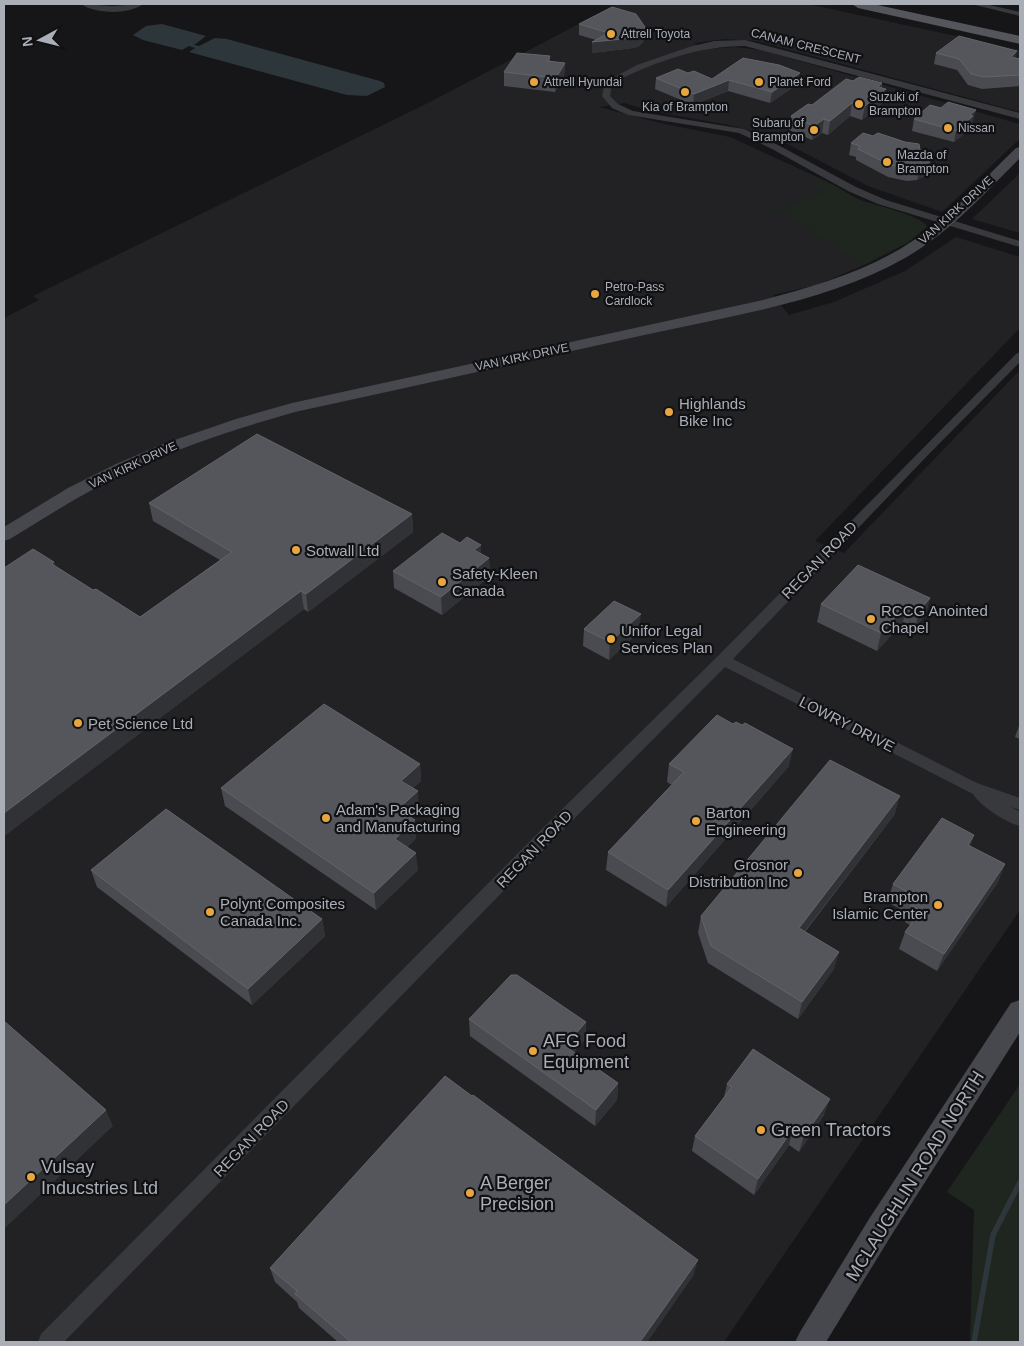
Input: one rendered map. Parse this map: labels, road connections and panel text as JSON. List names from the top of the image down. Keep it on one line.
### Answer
{"streets":{"street":["CANAM CRESCENT","VAN KIRK DRIVE","REGAN ROAD","LOWRY DRIVE","MCLAUGHLIN ROAD NORTH"]},"crossings":[["CANAM CRESCENT","VAN KIRK DRIVE"],["REGAN ROAD","LOWRY DRIVE"]],"places":["Attrell Toyota","Attrell Hyundai","Planet Ford","Kia of Brampton","Suzuki of Brampton","Nissan","Subaru of Brampton","Mazda of Brampton","Petro-Pass Cardlock","Highlands Bike Inc","Sotwall Ltd","Safety-Kleen Canada","RCCG Anointed Chapel","Unifor Legal Services Plan","Pet Science Ltd","Adam's Packaging and Manufacturing","Barton Engineering","Grosnor Distribution Inc","Brampton Islamic Center","Polynt Composites Canada Inc.","AFG Food Equipment","Green Tractors","Vulsay Inducstries Ltd","A Berger Precision"],"north":"left"}
